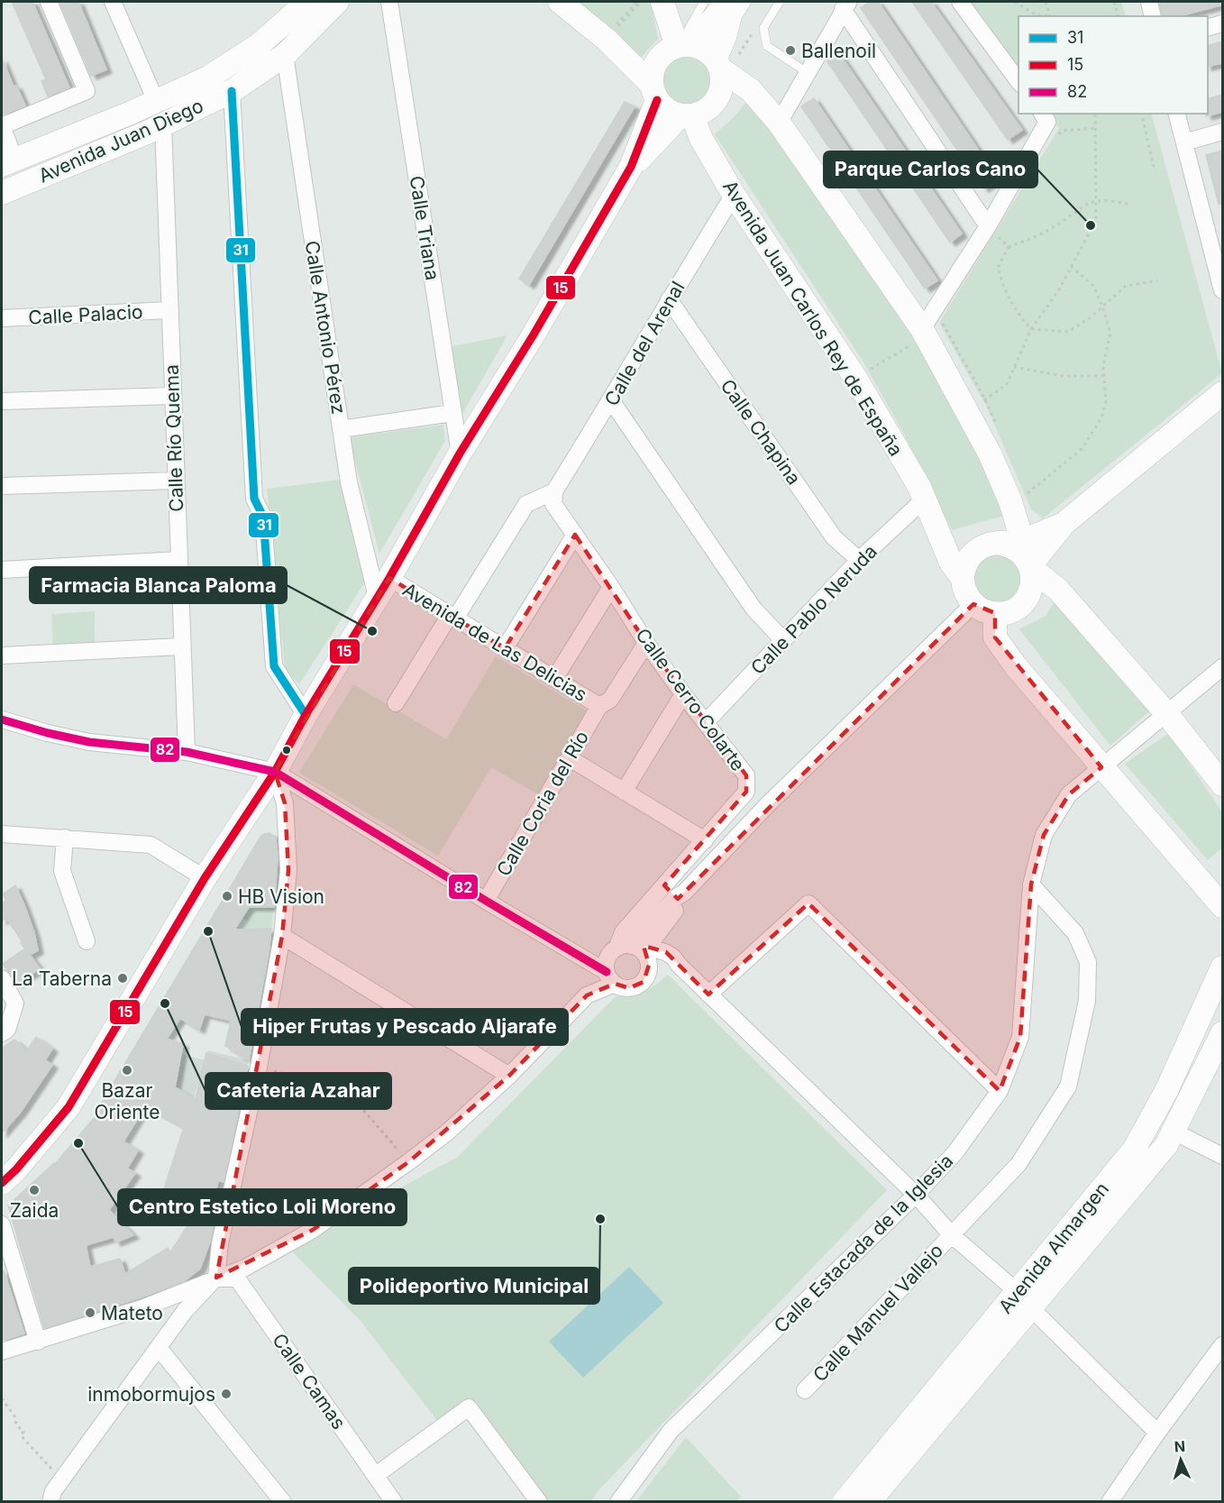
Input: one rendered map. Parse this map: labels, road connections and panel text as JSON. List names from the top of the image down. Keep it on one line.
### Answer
{"streets":{"street":["Avenida Juan Diego","Calle Triana","Calle Palacio","Avenida Juan Carlos Rey de España","Calle Antonio Pérez","Calle del Arenal","Calle Chapina","Calle Río Quema","Calle Pablo Neruda","Avenida de Las Delicias","Calle Cerro Colarte","Calle Coria del Río","Calle Estacada de la Iglesia","Avenida Almargen","Calle Manuel Vallejo","Calle Camas"]},"crossings":[["Avenida Juan Diego","Calle Antonio Pérez"],["Avenida Juan Diego","Calle Río Quema"],["Calle Palacio","Calle Río Quema"],["Avenida Juan Carlos Rey de España","Calle del Arenal"],["Avenida Juan Carlos Rey de España","Calle Pablo Neruda"],["Calle Antonio Pérez","Avenida de Las Delicias"],["Calle del Arenal","Calle Chapina"],["Calle del Arenal","Calle Cerro Colarte"],["Calle Chapina","Calle Pablo Neruda"],["Calle Pablo Neruda","Calle Cerro Colarte"],["Avenida de Las Delicias","Calle Coria del Río"],["Calle Cerro Colarte","Calle Coria del Río"],["Calle Estacada de la Iglesia","Calle Manuel Vallejo"]],"places":["Ballenoil","Parque Carlos Cano","Farmacia Blanca Paloma","HB Vision","Hiper Frutas y Pescado Aljarafe","La Taberna","Cafeteria Azahar","Bazar Oriente","Centro Estetico Loli Moreno","Zaida","Polideportivo Municipal","Mateto","inmobormujos"],"lines":["transit line 31","transit line 15","transit line 82"],"legend":["31","15","82"],"north":"top"}
